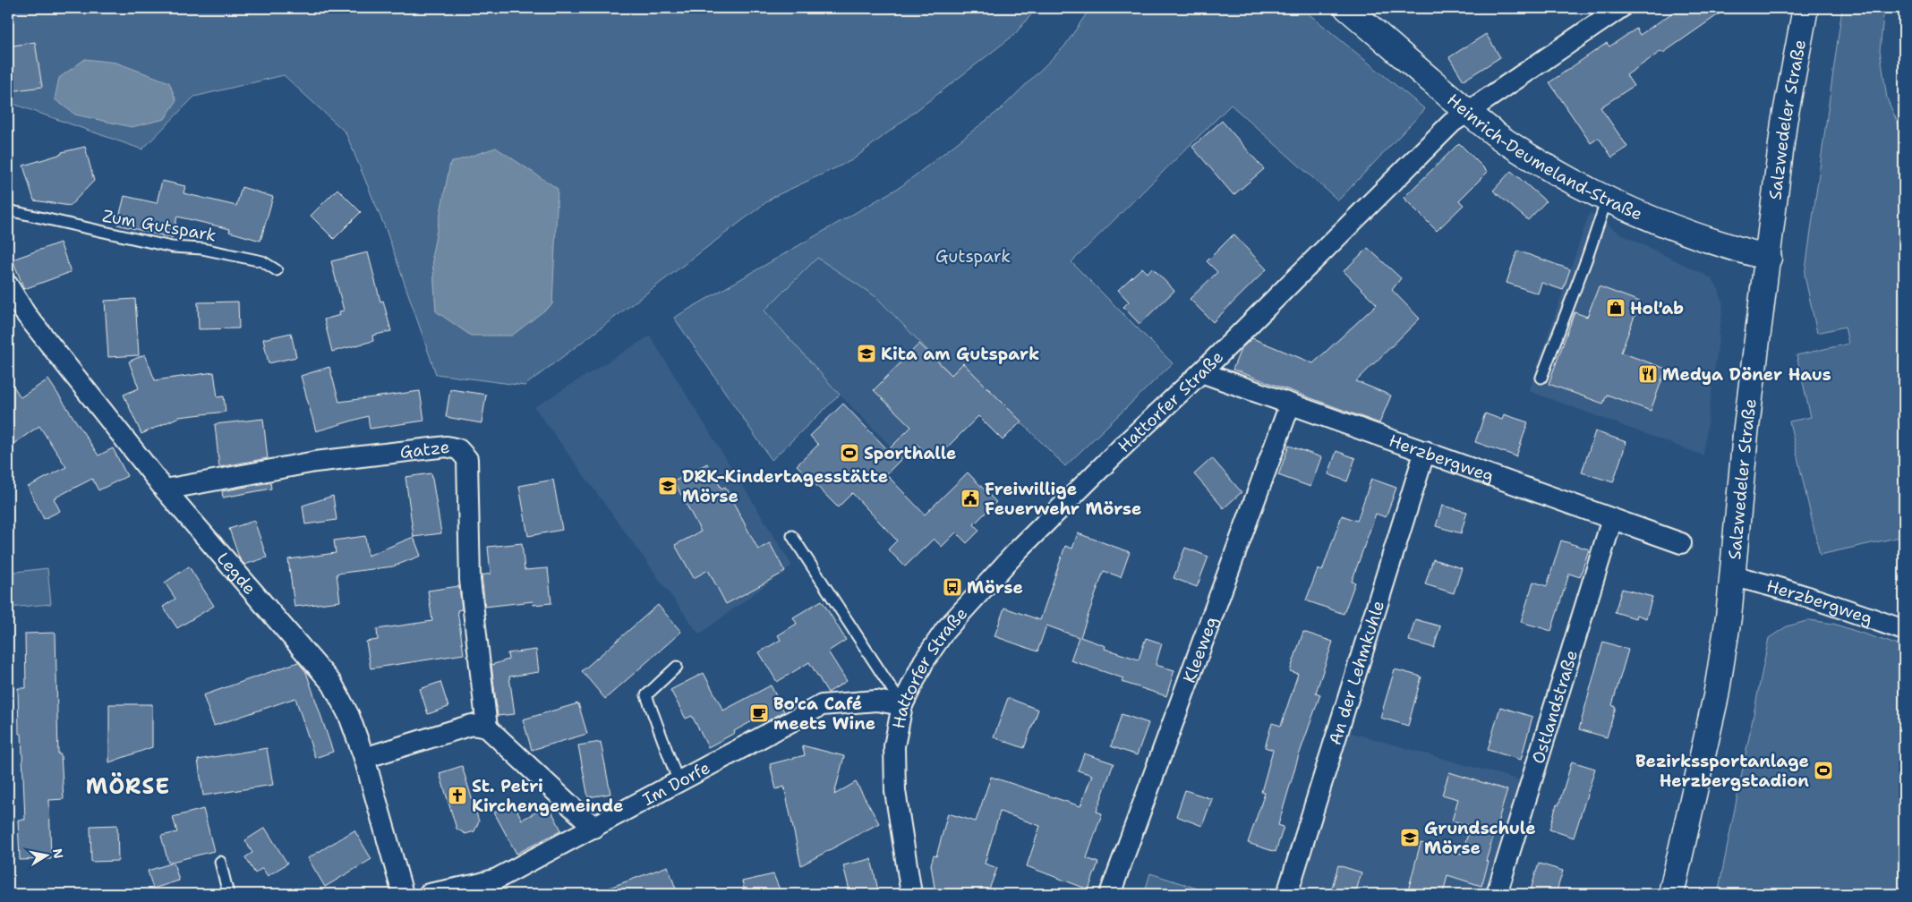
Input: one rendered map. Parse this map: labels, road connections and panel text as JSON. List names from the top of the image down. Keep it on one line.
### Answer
{"streets":{"street":["Salzwedeler Straße","Heinrich-Deumeland-Straße","Hattorfer Straße","Gatze","Herzbergweg","Legde","Kleeweg","An der Lehmkuhle","Ostlandstraße","Im Dorfe"],"lane":["Zum Gutspark"]},"crossings":[["Salzwedeler Straße","Heinrich-Deumeland-Straße"],["Salzwedeler Straße","Herzbergweg"],["Heinrich-Deumeland-Straße","Hattorfer Straße"],["Hattorfer Straße","Herzbergweg"],["Hattorfer Straße","Im Dorfe"],["Gatze","Legde"],["Herzbergweg","Kleeweg"],["Herzbergweg","An der Lehmkuhle"],["Herzbergweg","Ostlandstraße"]],"districts":["MÖRSE"],"parks":["Gutspark"],"places":{"shop":["Hol'ab"],"school or university":["Kita am Gutspark","DRK-Kindertagesstätte Mörse","Grundschule Mörse"],"restaurant":["Medya Döner Haus"],"sports":["Sporthalle","Bezirkssportanlage Herzbergstadion"],"public building":["Freiwillige Feuerwehr Mörse"],"bus stop":["Mörse"],"cafe":["Bo'ca Café meets Wine"],"church":["St. Petri Kirchengemeinde"]},"north":"right"}
